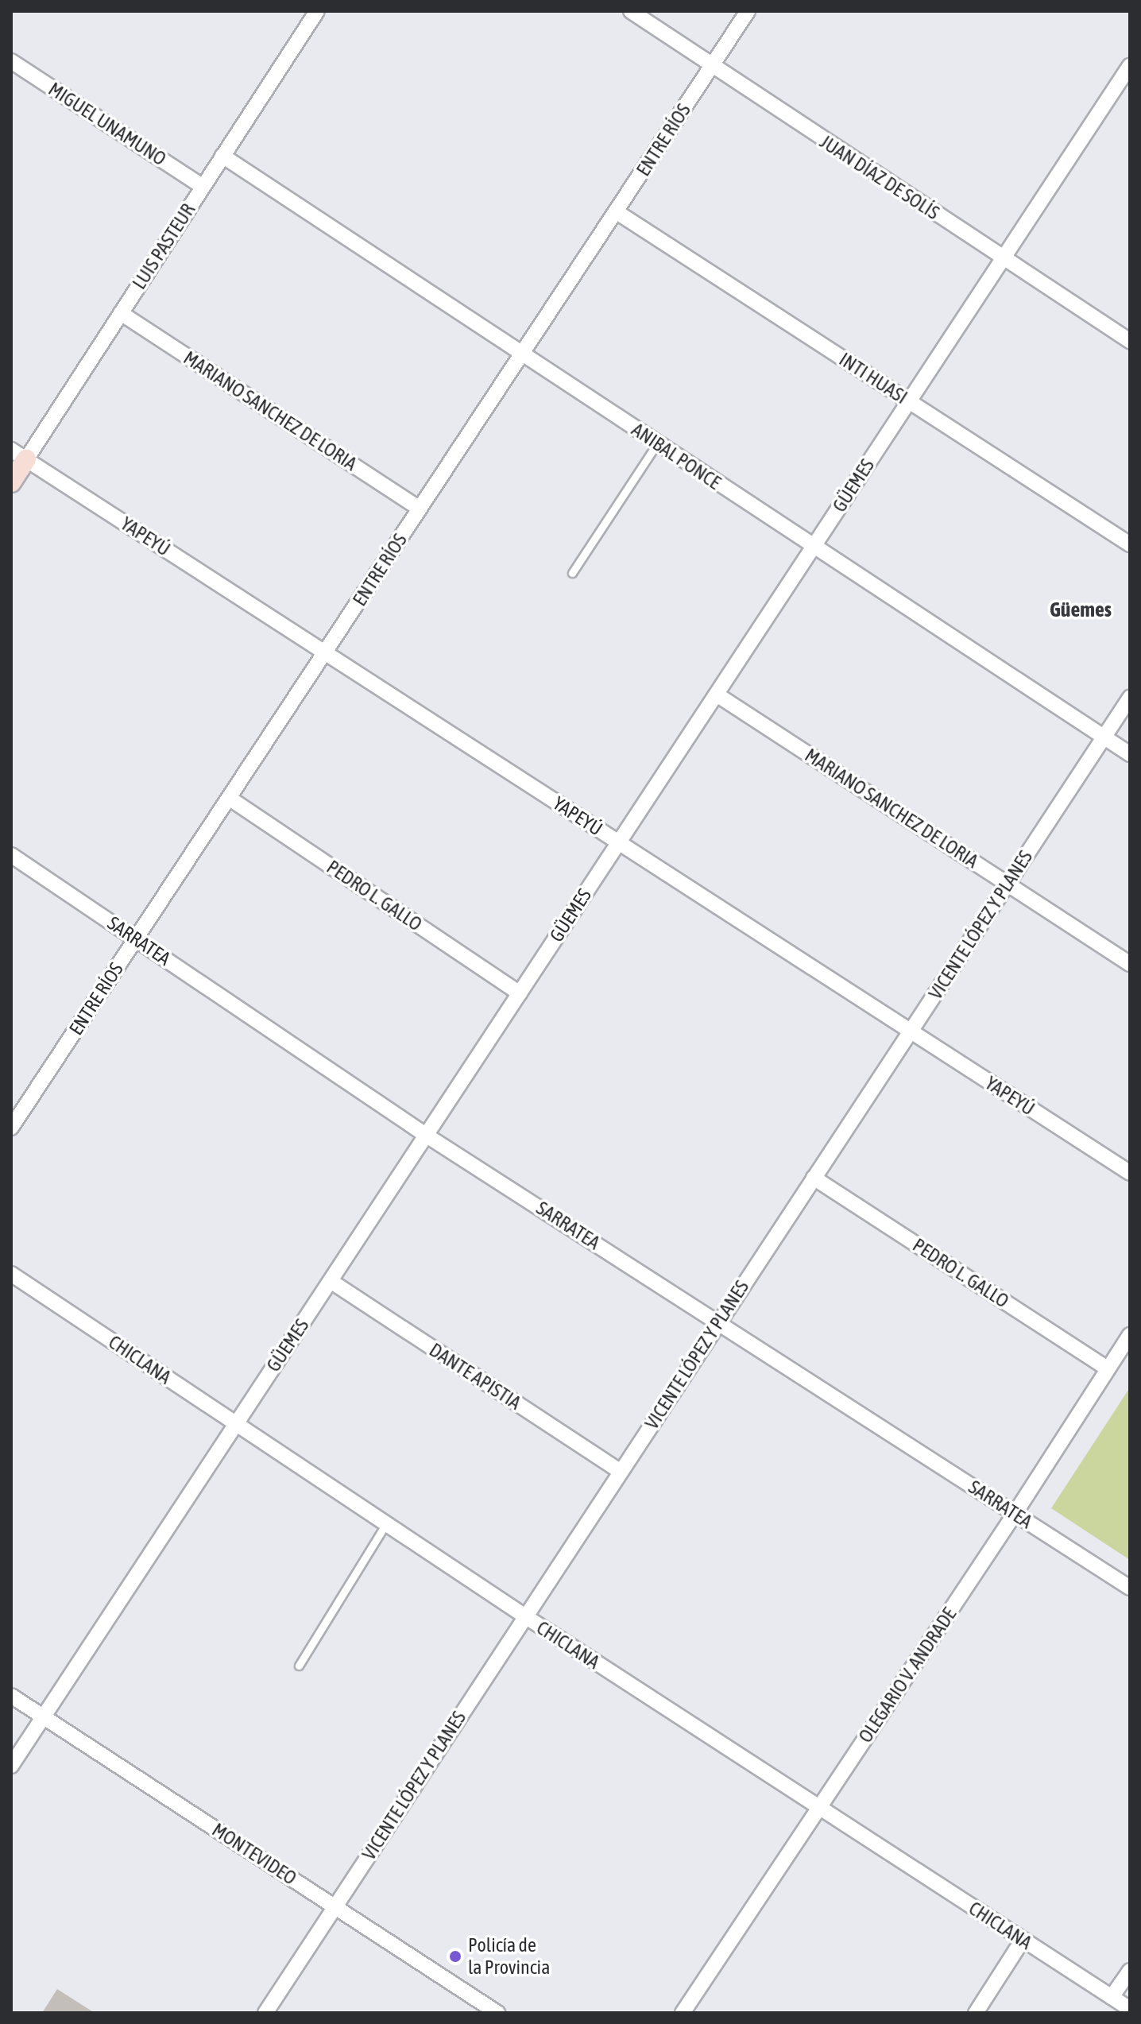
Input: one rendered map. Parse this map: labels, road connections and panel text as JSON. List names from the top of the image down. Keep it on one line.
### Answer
{"streets":{"main road":["LUIS PASTEUR"],"street":["MIGUEL UNAMUNO","ENTRE RÍOS","JUAN DÍAZ DE SOLÍS","INTI HUASI","MARIANO SANCHEZ DE LORIA","ANIBAL PONCE","GÜEMES","YAPEYÚ","PEDRO L. GALLO","VICENTE LÓPEZ Y PLANES","SARRATEA","CHICLANA","DANTE APISTIA","OLEGARIO V. ANDRADE","MONTEVIDEO"]},"crossings":[["MIGUEL UNAMUNO","LUIS PASTEUR"],["ENTRE RÍOS","JUAN DÍAZ DE SOLÍS"],["ENTRE RÍOS","INTI HUASI"],["ENTRE RÍOS","MARIANO SANCHEZ DE LORIA"],["ENTRE RÍOS","ANIBAL PONCE"],["ENTRE RÍOS","YAPEYÚ"],["ENTRE RÍOS","PEDRO L. GALLO"],["ENTRE RÍOS","SARRATEA"],["JUAN DÍAZ DE SOLÍS","GÜEMES"],["LUIS PASTEUR","MARIANO SANCHEZ DE LORIA"],["LUIS PASTEUR","ANIBAL PONCE"],["LUIS PASTEUR","YAPEYÚ"],["INTI HUASI","GÜEMES"],["MARIANO SANCHEZ DE LORIA","GÜEMES"],["MARIANO SANCHEZ DE LORIA","VICENTE LÓPEZ Y PLANES"],["ANIBAL PONCE","GÜEMES"],["ANIBAL PONCE","VICENTE LÓPEZ Y PLANES"],["GÜEMES","YAPEYÚ"],["GÜEMES","PEDRO L. GALLO"],["GÜEMES","SARRATEA"],["GÜEMES","CHICLANA"],["GÜEMES","DANTE APISTIA"],["GÜEMES","MONTEVIDEO"],["YAPEYÚ","VICENTE LÓPEZ Y PLANES"],["PEDRO L. GALLO","VICENTE LÓPEZ Y PLANES"],["PEDRO L. GALLO","OLEGARIO V. ANDRADE"],["VICENTE LÓPEZ Y PLANES","SARRATEA"],["VICENTE LÓPEZ Y PLANES","CHICLANA"],["VICENTE LÓPEZ Y PLANES","DANTE APISTIA"],["VICENTE LÓPEZ Y PLANES","MONTEVIDEO"],["SARRATEA","OLEGARIO V. ANDRADE"],["CHICLANA","OLEGARIO V. ANDRADE"]],"districts":["Güemes"],"places":["Policía de la Provincia"]}
